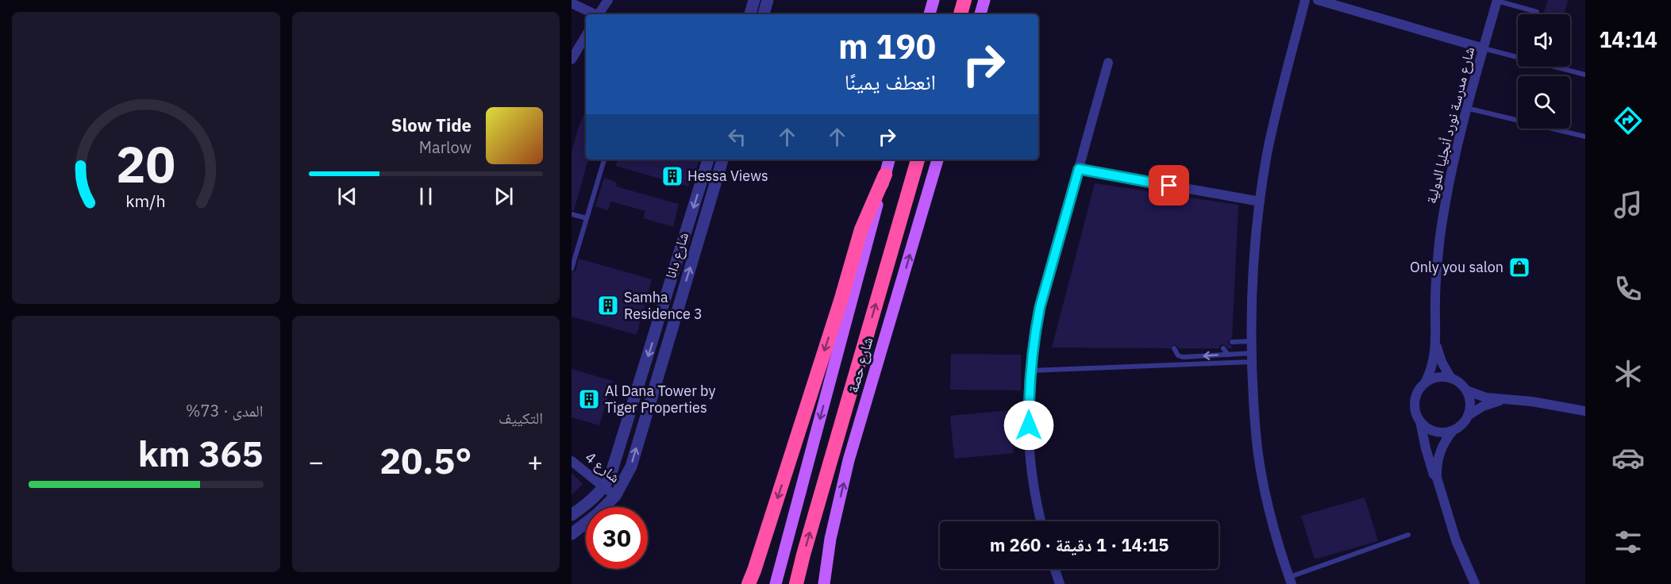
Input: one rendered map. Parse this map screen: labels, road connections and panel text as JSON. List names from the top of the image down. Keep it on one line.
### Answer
{"streets":{"main road":["شارع حصة"],"street":["شارع مدرسة نورد أنجليا الدولية","شارع دانا","شارع 4"]},"crossings":[["شارع دانا","شارع 4"]],"places":{"building":["Hessa Views","Samha Residence 3","Al Dana Tower by Tiger Properties"],"shop":["Only you salon"]},"page":{"tabs":"14:14","turn":["190 m","انعطف يمينًا"],"song":["Slow Tide","Marlow"],"tile":["التكييف",["المدى · 73%","365 km"]],"heat":["−","20.5°","+"],"limit":"30","trip":"14:15 · 1 دقيقة · 260 m","gauge":["20","km/h"]}}
